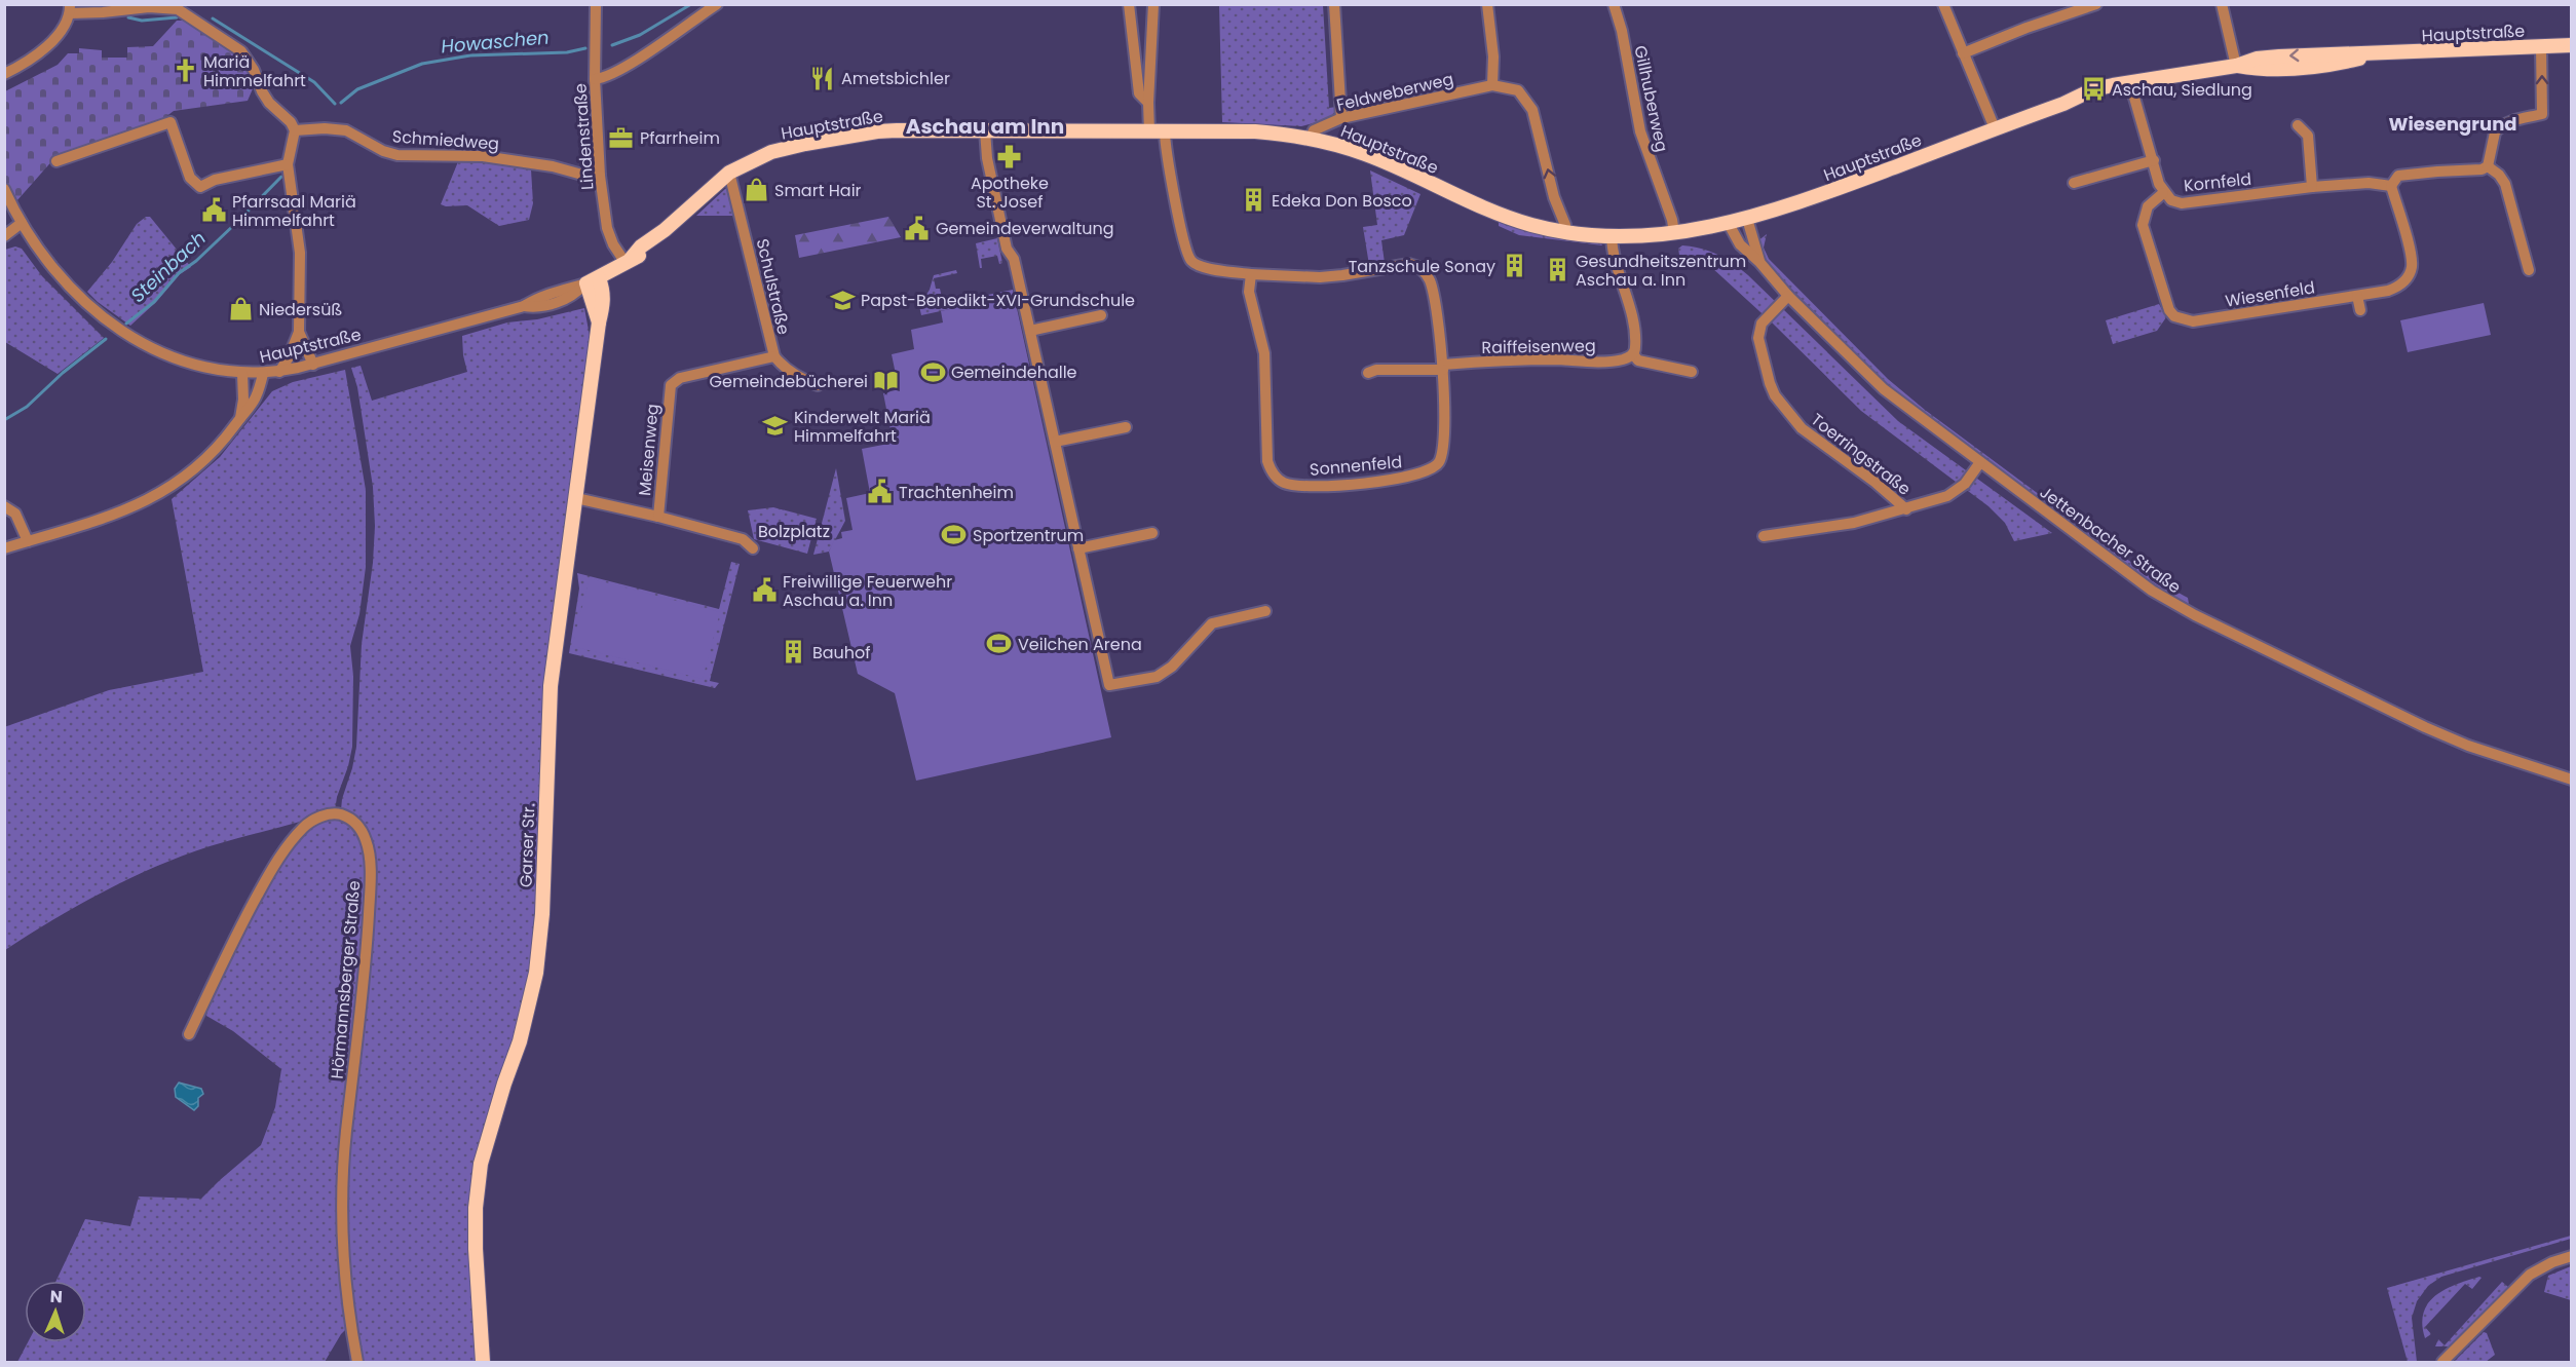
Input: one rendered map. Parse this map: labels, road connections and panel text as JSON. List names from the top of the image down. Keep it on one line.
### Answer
{"streets":{"main road":["Hauptstraße","Garser Str."],"street":["Feldweberweg","Gillhuberweg","Lindenstraße","Schmiedweg","Kornfeld","Schulstraße","Wiesenfeld","Raiffeisenweg","Meisenweg","Toerringstraße","Sonnenfeld","Jettenbacher Straße","Hörmannsberger Straße"]},"crossings":[["Hauptstraße","Feldweberweg"],["Hauptstraße","Gillhuberweg"],["Hauptstraße","Lindenstraße"],["Hauptstraße","Kornfeld"],["Hauptstraße","Schulstraße"],["Hauptstraße","Sonnenfeld"],["Hauptstraße","Jettenbacher Straße"],["Hauptstraße","Garser Str."],["Lindenstraße","Schmiedweg"],["Kornfeld","Wiesenfeld"],["Schulstraße","Meisenweg"],["Raiffeisenweg","Sonnenfeld"],["Toerringstraße","Jettenbacher Straße"]],"districts":["Wiesengrund","Aschau am Inn"],"water":["Howaschen","Steinbach"],"parks":["Bolzplatz"],"places":{"church":["Mariä Himmelfahrt"],"restaurant":["Ametsbichler"],"bus stop":["Aschau, Siedlung"],"office":["Pfarrheim"],"pharmacy":["Apotheke St. Josef"],"shop":["Smart Hair","Niedersüß"],"building":["Edeka Don Bosco","Tanzschule Sonay","Gesundheitszentrum Aschau a. Inn","Bauhof"],"public building":["Pfarrsaal Mariä Himmelfahrt","Gemeindeverwaltung","Trachtenheim","Freiwillige Feuerwehr Aschau a. Inn"],"school or university":["Papst-Benedikt-XVI-Grundschule","Kinderwelt Mariä Himmelfahrt"],"sports":["Gemeindehalle","Sportzentrum","Veilchen Arena"],"library":["Gemeindebücherei"]},"north":"top"}
